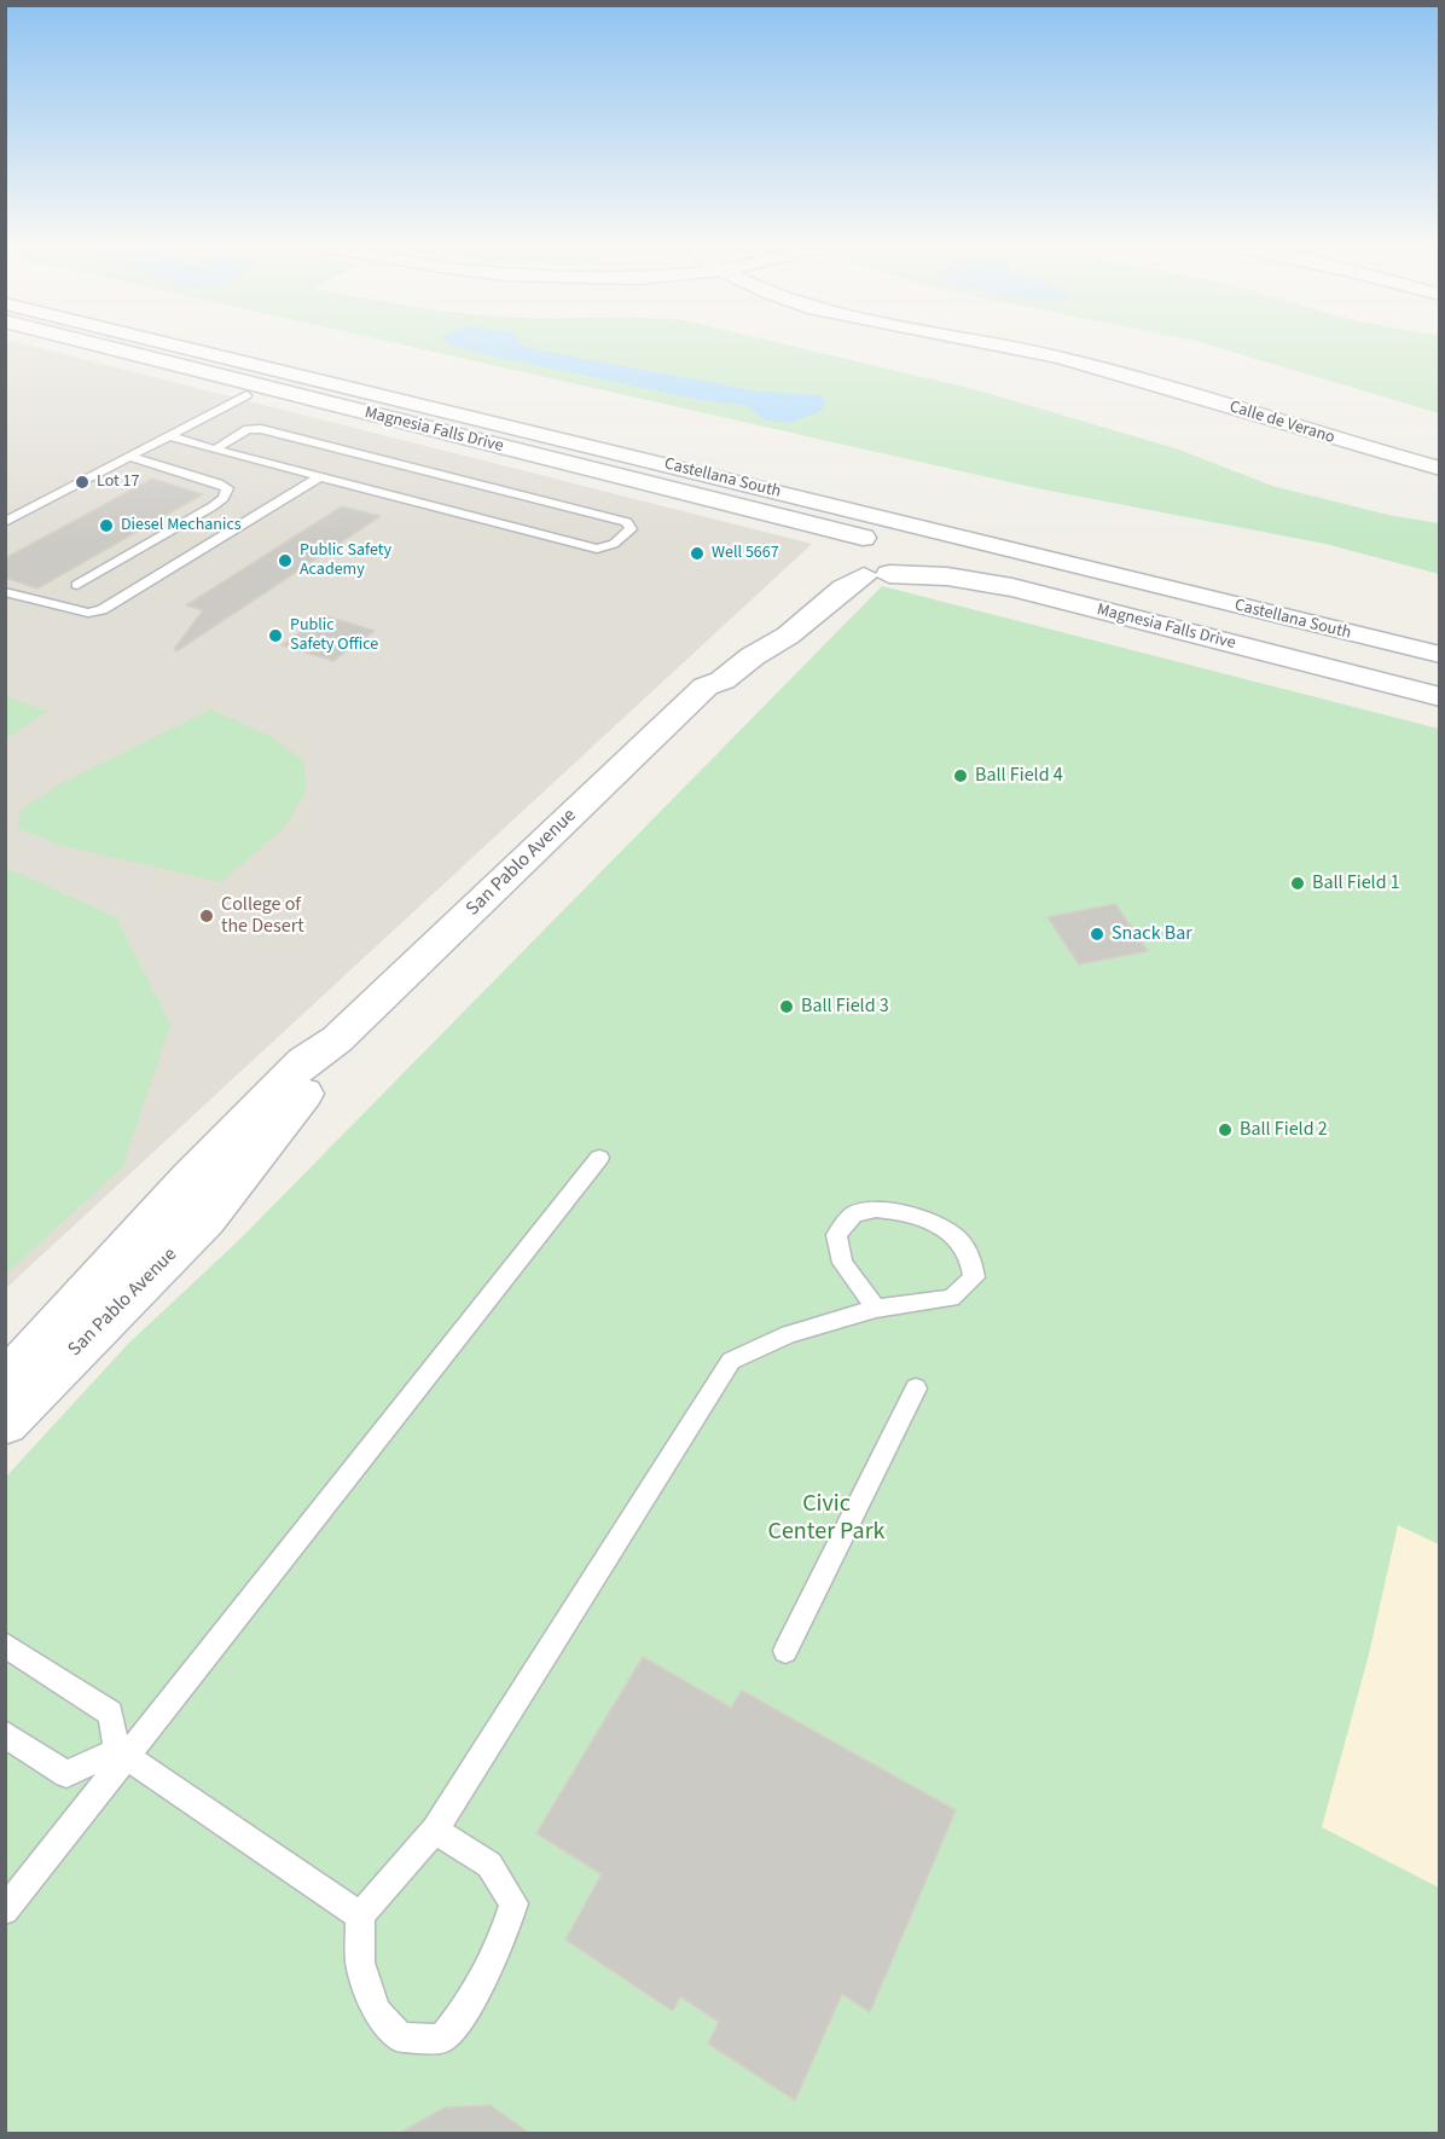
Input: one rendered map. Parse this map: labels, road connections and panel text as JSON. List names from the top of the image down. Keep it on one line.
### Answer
{"streets":{"street":["Calle de Verano","Magnesia Falls Drive","Castellana South","San Pablo Avenue"]},"crossings":[["Magnesia Falls Drive","San Pablo Avenue"]],"parks":["Civic Center Park"],"places":["Lot 17","Diesel Mechanics","Well 5667","Public Safety Academy","Public Safety Office","Ball Field 4","Ball Field 1","College of the Desert","Snack Bar","Ball Field 3","Ball Field 2"]}
